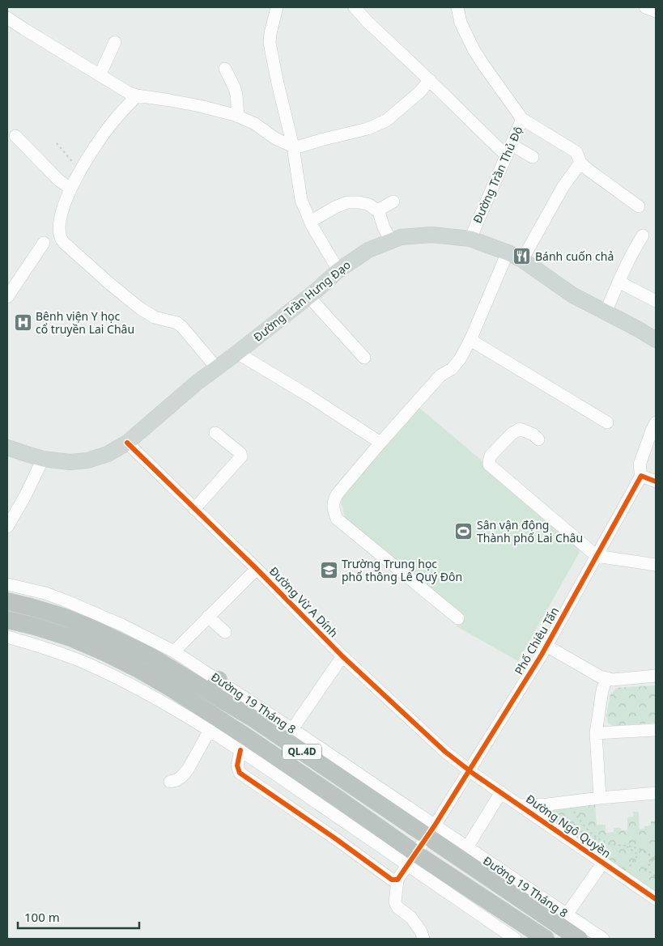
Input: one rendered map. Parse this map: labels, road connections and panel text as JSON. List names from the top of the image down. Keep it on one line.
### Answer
{"streets":{"highway":["Đường 19 Tháng 8","QL.4D"],"main road":["Đường Trần Hưng Đạo"],"street":["Đường Trần Thủ Độ","Đường Vừ A Dính","Phố Chiêu Tấn","Đường Ngô Quyền"]},"crossings":[["Đường Trần Thủ Độ","Đường Trần Hưng Đạo"],["Đường Trần Hưng Đạo","Đường Vừ A Dính"],["Đường Vừ A Dính","Phố Chiêu Tấn"],["Đường Vừ A Dính","Đường Ngô Quyền"],["Phố Chiêu Tấn","Đường 19 Tháng 8"],["Phố Chiêu Tấn","QL.4D"],["Phố Chiêu Tấn","Đường Ngô Quyền"]],"places":{"restaurant":["Bánh cuốn chả"],"hospital":["Bệnh viện Y học cổ truyền Lai Châu"],"sports":["Sân vận động Thành phố Lai Châu"],"school or university":["Trường Trung học phổ thông Lê Quý Đôn"]},"scale_bar":"100 m"}
